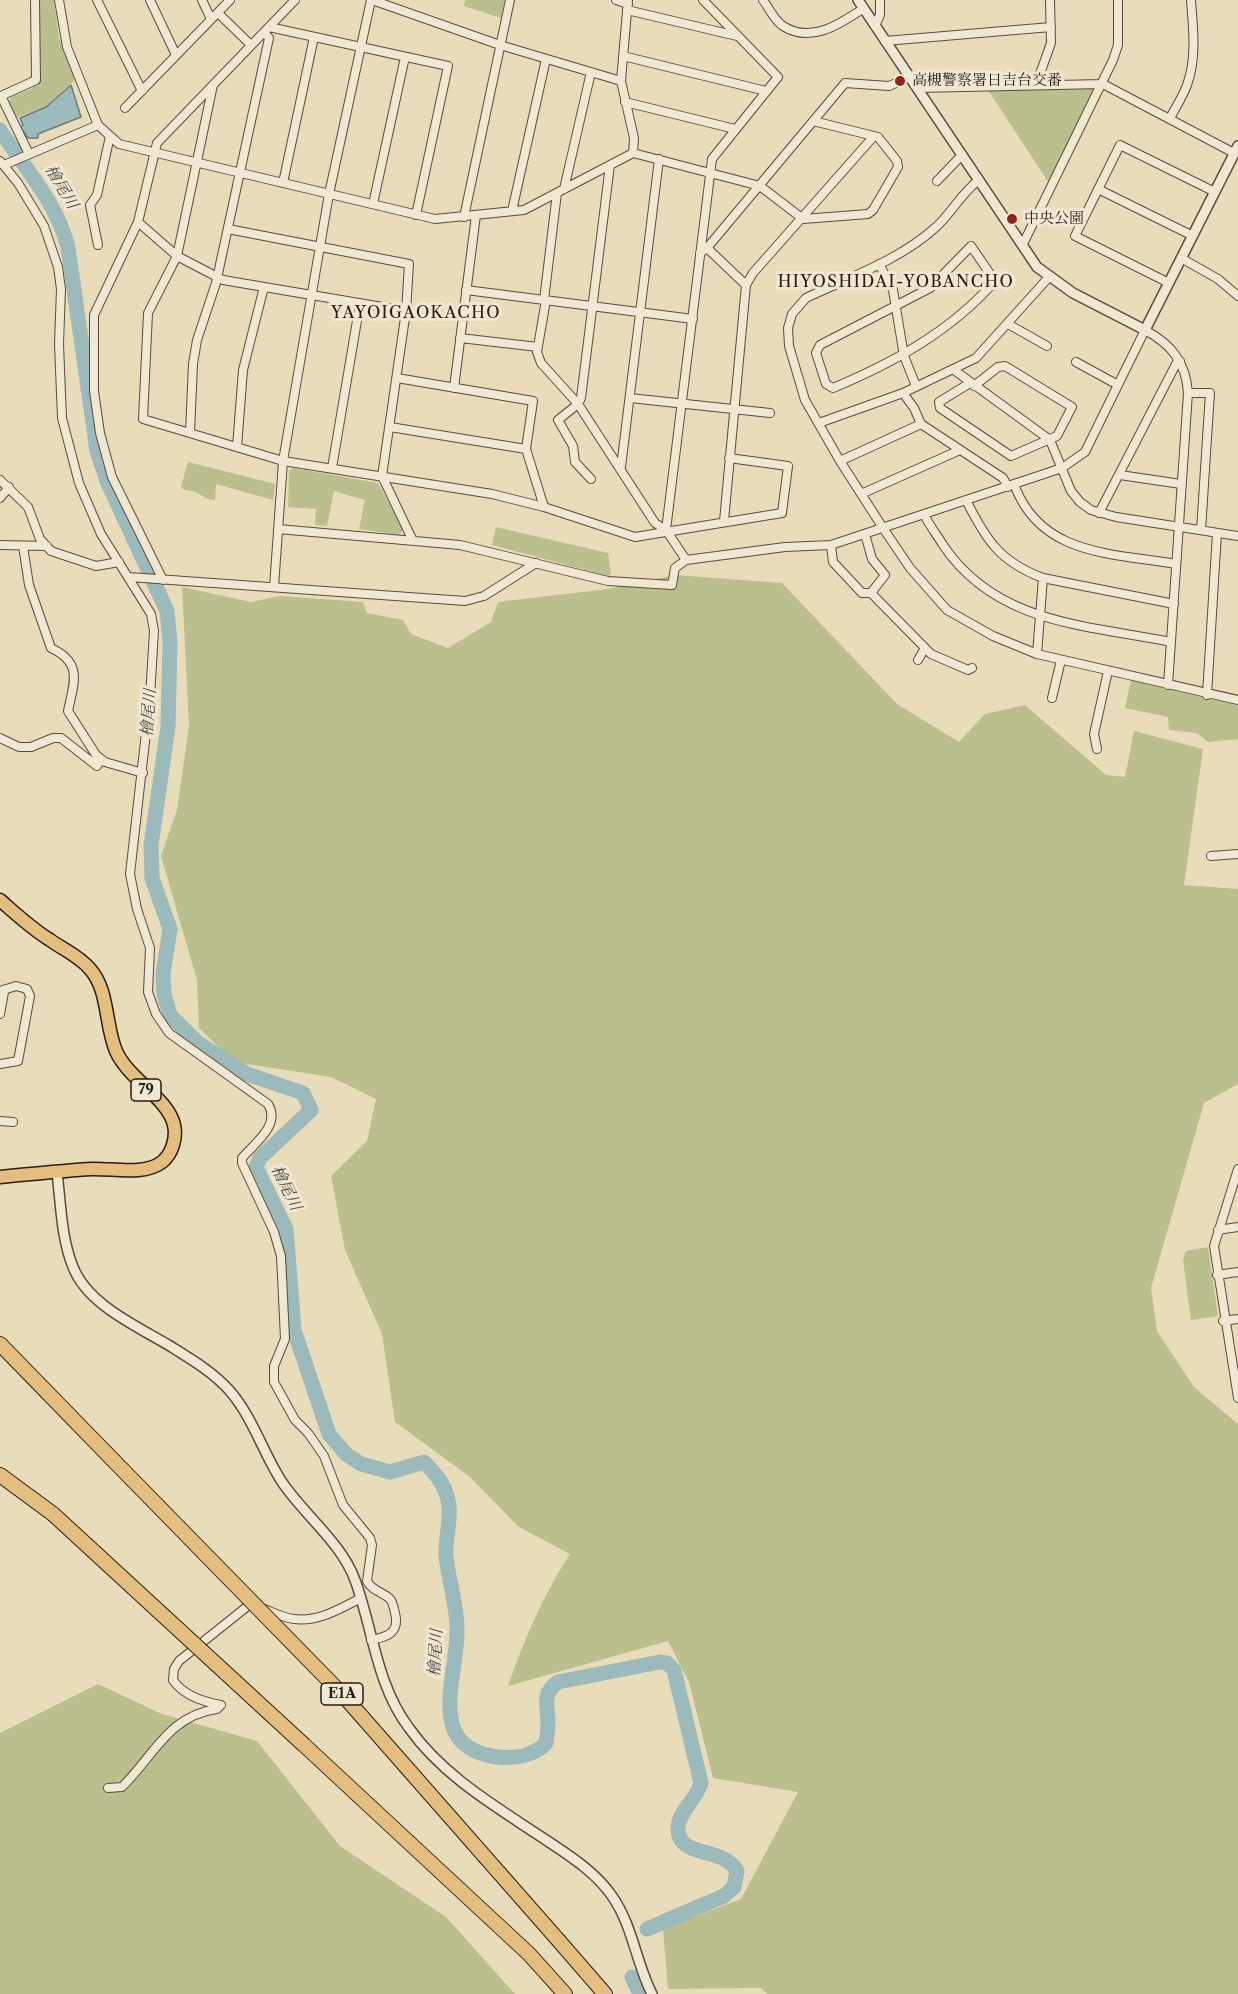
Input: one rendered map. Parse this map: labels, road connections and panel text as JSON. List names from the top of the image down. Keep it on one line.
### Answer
{"streets":{"highway":["E1A"],"main road":["79"]},"districts":["HIYOSHIDAI-YOBANCHO","YAYOIGAOKACHO"],"water":["檜尾川"],"places":["高槻警察署日吉台交番","中央公園"]}
